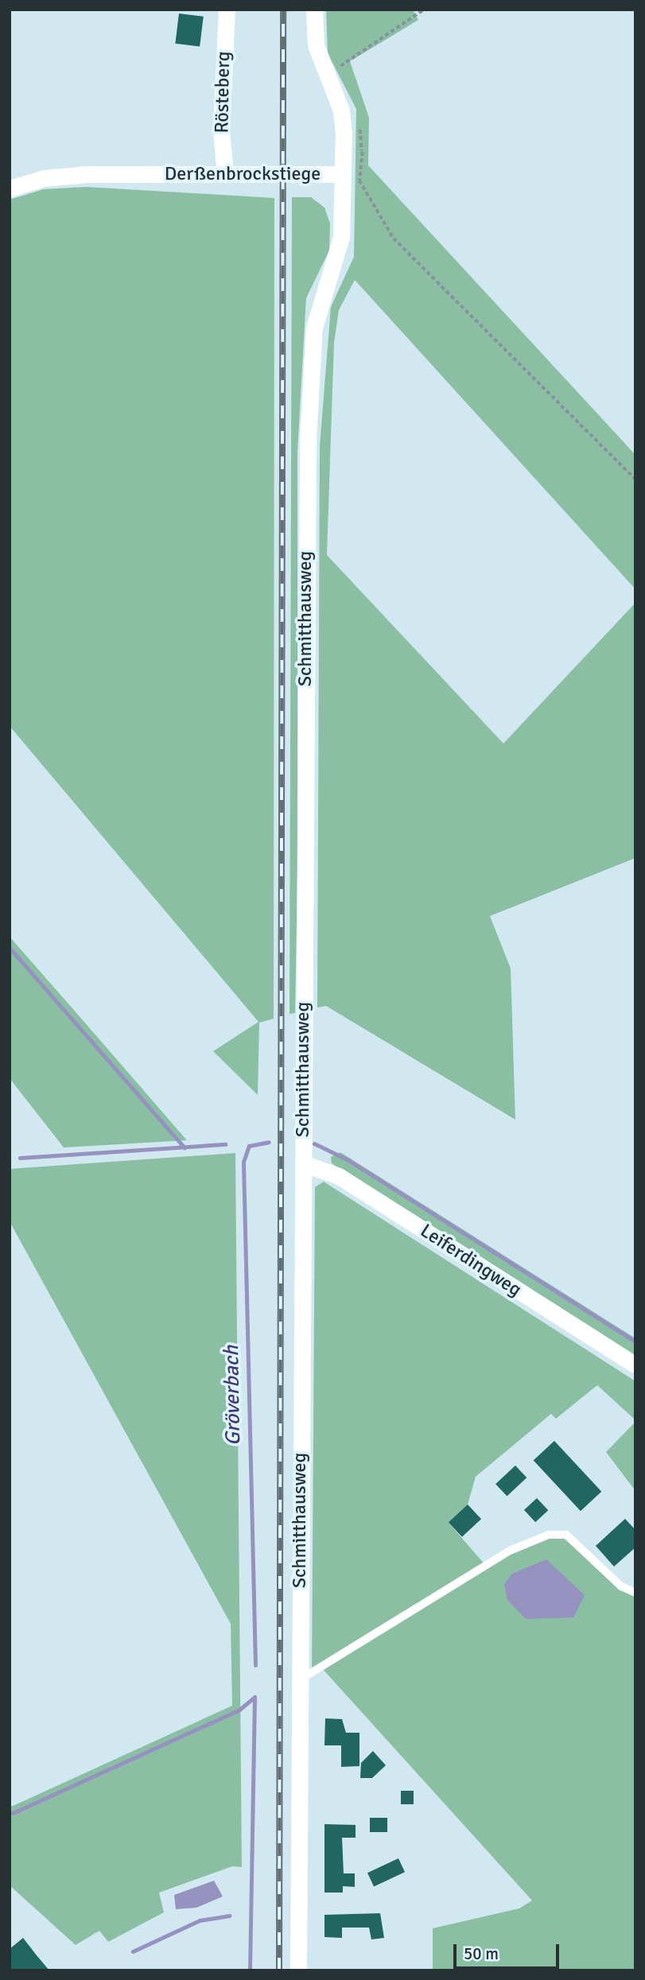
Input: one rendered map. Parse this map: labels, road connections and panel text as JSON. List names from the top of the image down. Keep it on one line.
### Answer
{"streets":{"street":["Rösteberg","Derßenbrockstiege","Schmitthausweg","Leiferdingweg"]},"crossings":[["Rösteberg","Derßenbrockstiege"],["Derßenbrockstiege","Schmitthausweg"],["Schmitthausweg","Leiferdingweg"]],"water":["Gröverbach"],"scale_bar":"50 m"}
